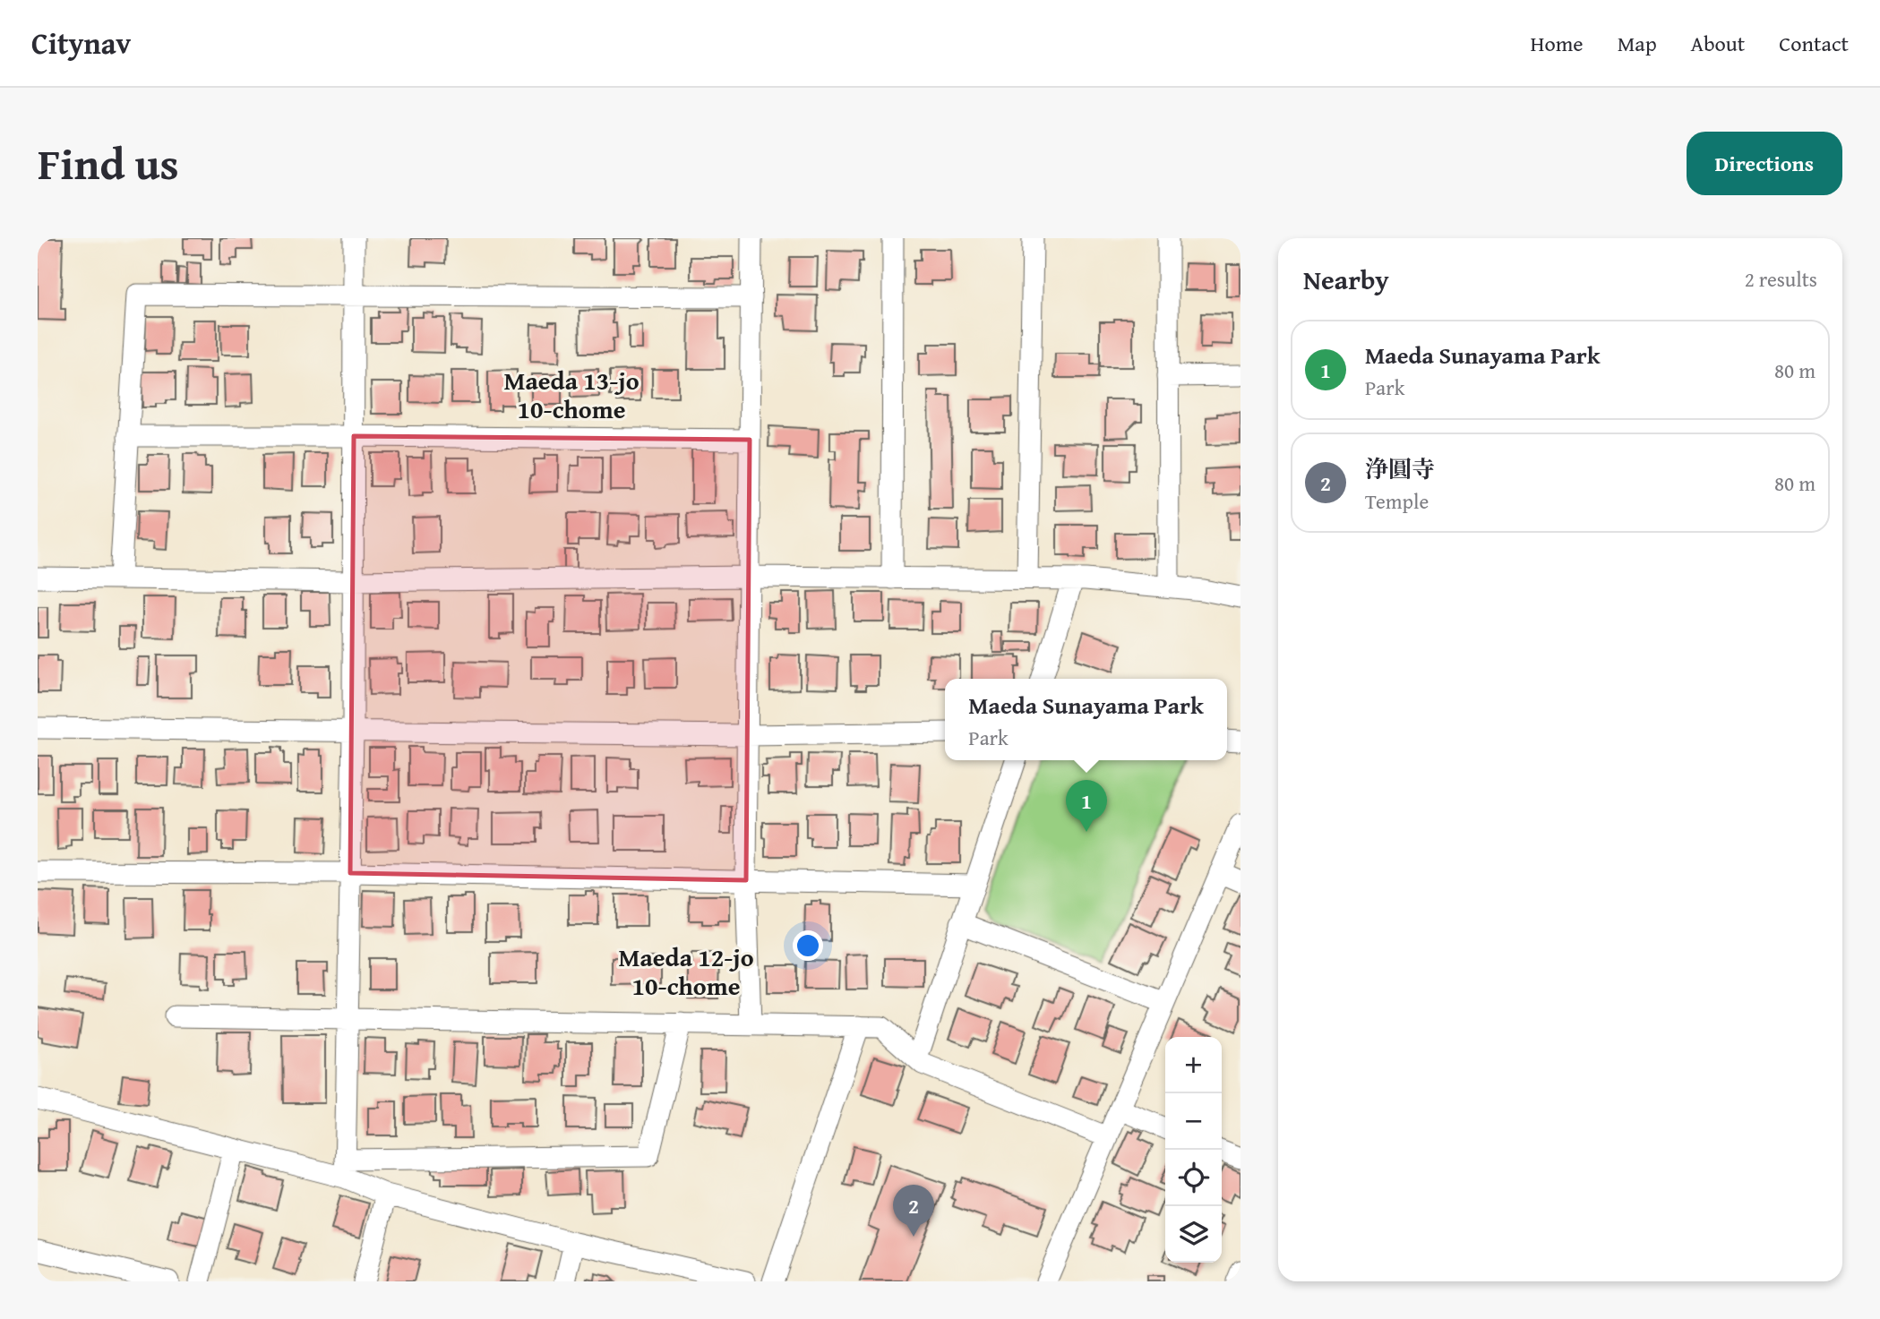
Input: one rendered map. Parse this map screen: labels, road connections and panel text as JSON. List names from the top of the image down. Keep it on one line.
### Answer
{"districts":["Maeda 13-jo 10-chome","Maeda 12-jo 10-chome"],"page":{"header":"Citynav","nav":["Home","Map","About","Contact"],"title":"Find us","buttons":"Directions","heading":["Nearby","2 results"],"list":[{"mark":"1","name":"Maeda Sunayama Park","note":"Park","value":"80 m"},{"mark":"2","name":"浄圓寺","note":"Temple","value":"80 m"}],"popup":["Maeda Sunayama Park","Park"],"pins":["1","2"],"map_buttons":["+","−"]}}
